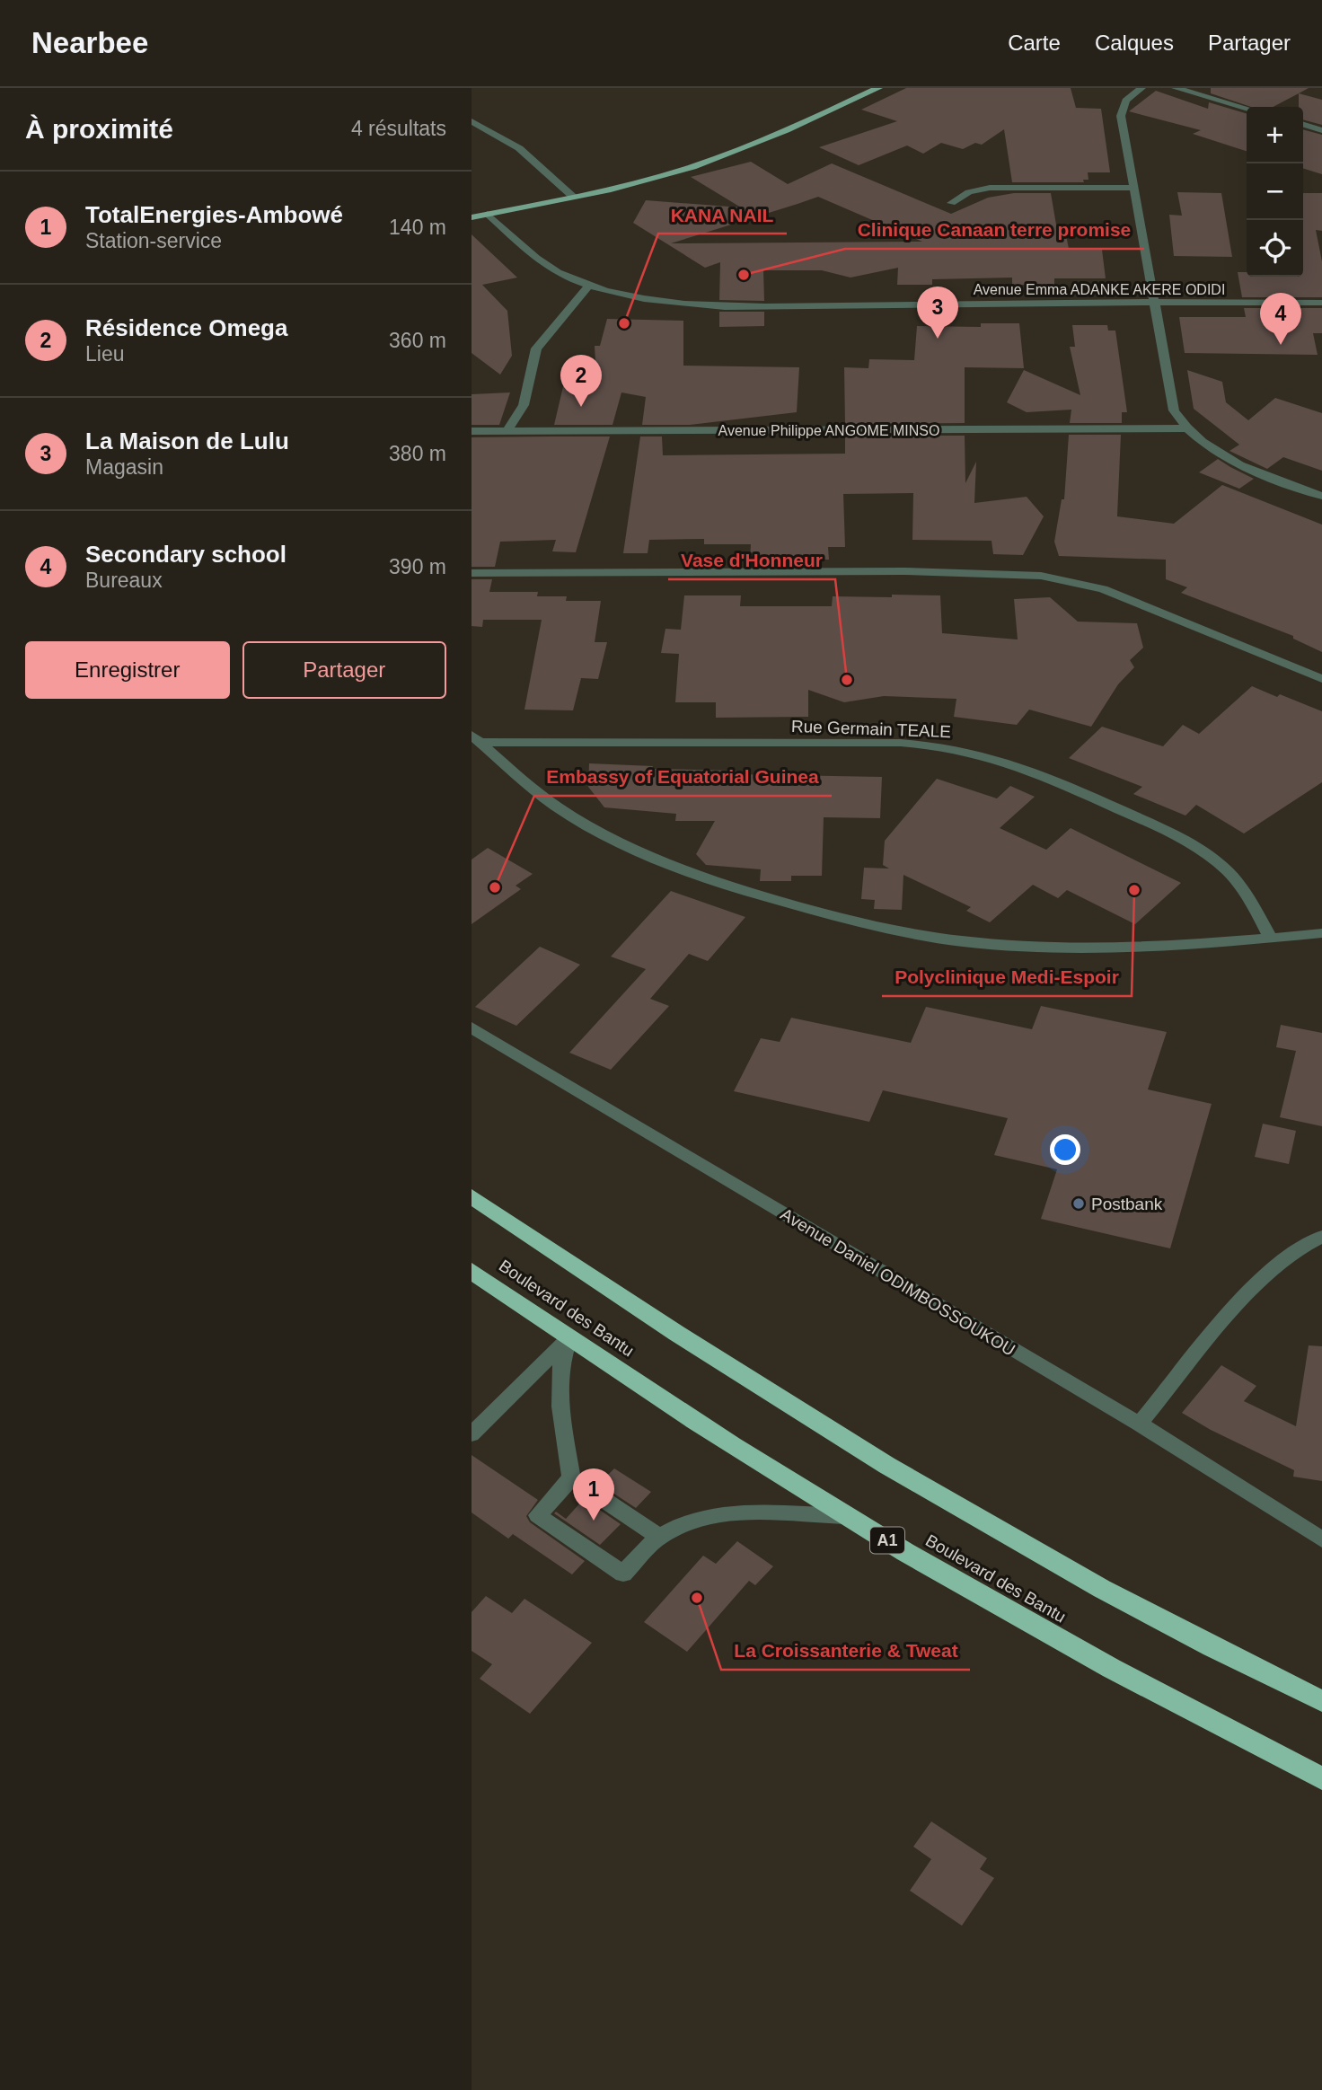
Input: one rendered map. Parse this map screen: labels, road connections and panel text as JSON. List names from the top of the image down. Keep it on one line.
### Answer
{"streets":{"highway":["Boulevard des Bantu","A1"],"street":["Avenue Emma ADANKE AKERE ODIDI","Avenue Philippe ANGOME MINSO","Rue Germain TEALE","Avenue Daniel ODIMBOSSOUKOU"]},"places":["Clinique Canaan terre promise","KANA NAIL","Vase d'Honneur","Embassy of Equatorial Guinea","Polyclinique Medi-Espoir","Postbank","La Croissanterie & Tweat"],"page":{"header":"Nearbee","nav":["Carte","Calques","Partager"],"heading":["À proximité","4 résultats"],"map_buttons":["+","−"],"list":[{"mark":"1","name":"TotalEnergies-Ambowé","note":"Station-service","value":"140 m"},{"mark":"2","name":"Résidence Omega","note":"Lieu","value":"360 m"},{"mark":"3","name":"La Maison de Lulu","note":"Magasin","value":"380 m"},{"mark":"4","name":"Secondary school","note":"Bureaux","value":"390 m"}],"pins":["3","4","2","1"],"buttons":["Enregistrer","Partager"]}}
